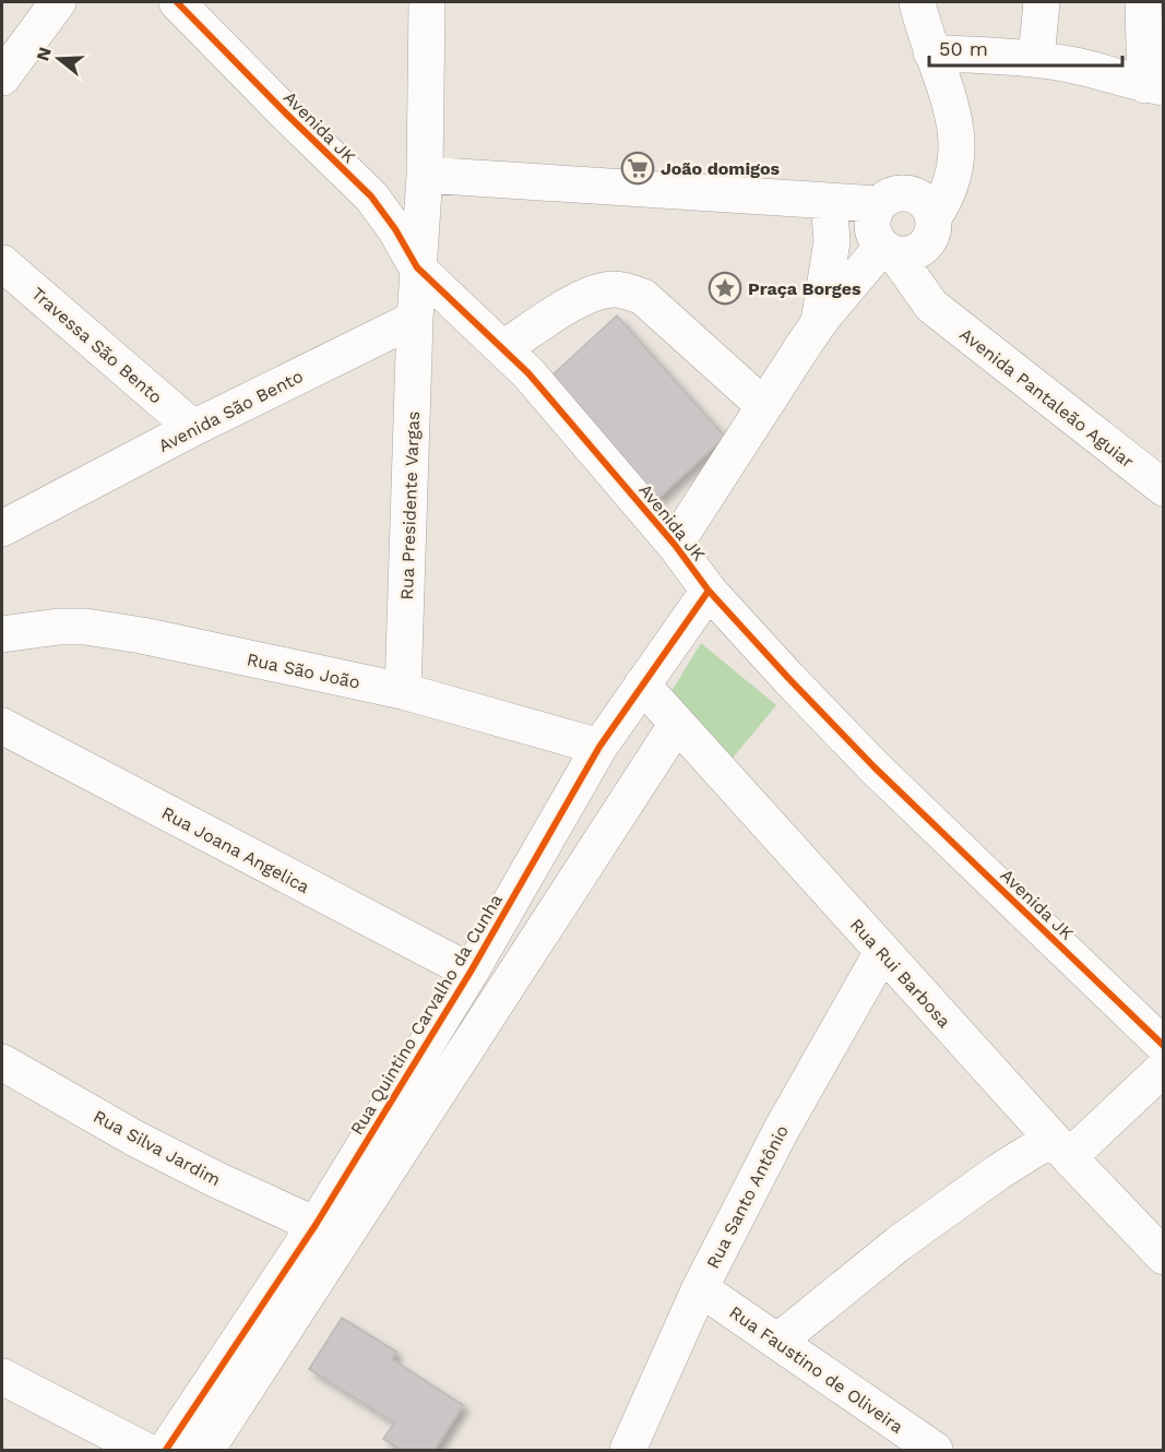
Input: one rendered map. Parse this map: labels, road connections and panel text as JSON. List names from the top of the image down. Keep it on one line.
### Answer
{"streets":{"street":["Avenida JK","Travessa São Bento","Avenida Pantaleão Aguiar","Avenida São Bento","Rua Presidente Vargas","Rua São João","Rua Joana Angelica","Rua Rui Barbosa","Rua Quintino Carvalho da Cunha","Rua Silva Jardim","Rua Santo Antônio","Rua Faustino de Oliveira"]},"crossings":[["Avenida JK","Rua Quintino Carvalho da Cunha"],["Travessa São Bento","Avenida São Bento"],["Avenida São Bento","Rua Presidente Vargas"],["Rua Presidente Vargas","Rua São João"],["Rua São João","Rua Quintino Carvalho da Cunha"],["Rua Joana Angelica","Rua Quintino Carvalho da Cunha"],["Rua Rui Barbosa","Rua Quintino Carvalho da Cunha"],["Rua Rui Barbosa","Rua Santo Antônio"],["Rua Quintino Carvalho da Cunha","Rua Silva Jardim"],["Rua Santo Antônio","Rua Faustino de Oliveira"]],"places":{"supermarket":["João domigos"],"place":["Praça Borges"]},"scale_bar":"50 m","north":"left"}
